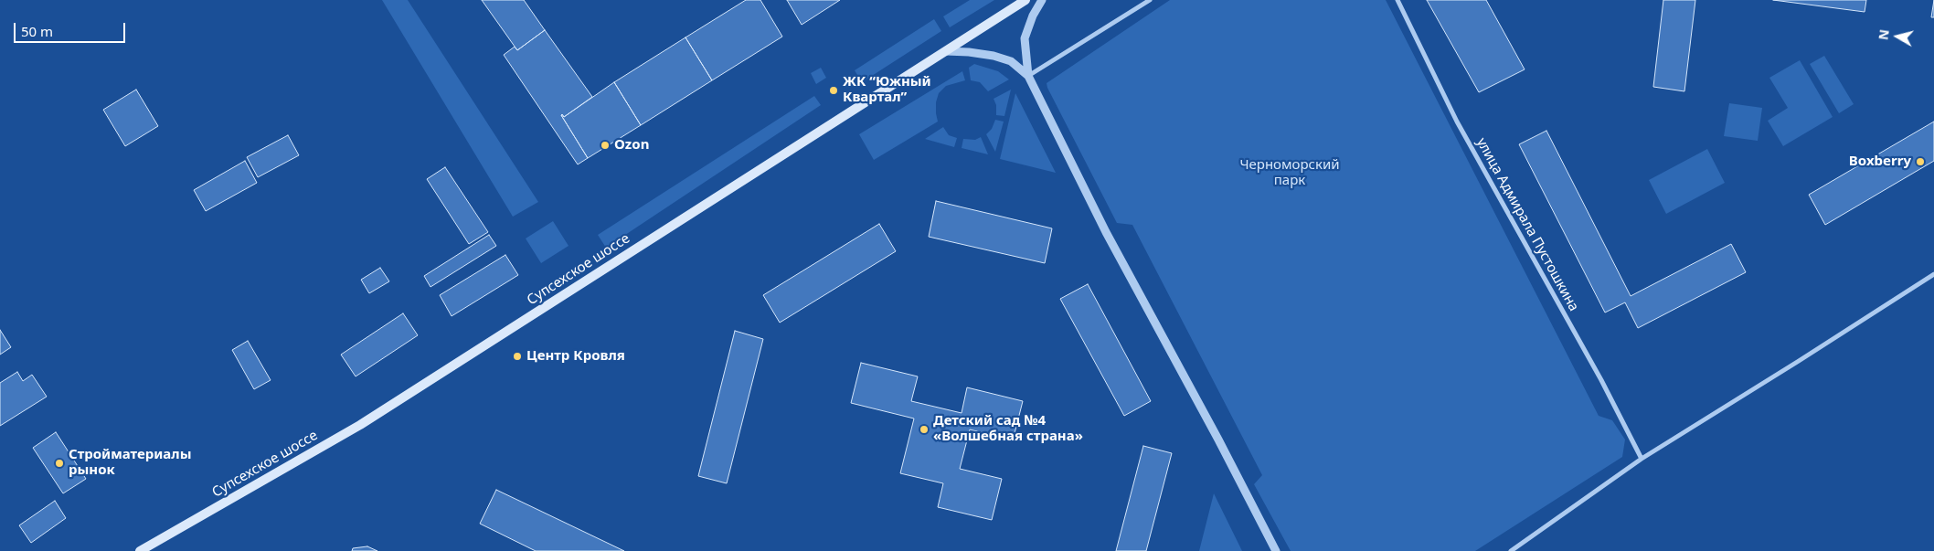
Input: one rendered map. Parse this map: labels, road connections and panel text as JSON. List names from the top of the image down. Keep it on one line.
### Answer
{"streets":{"main road":["Супсехское шоссе"],"street":["улица Адмирала Пустошкина"]},"parks":["Черноморский парк"],"places":["ЖК “Южный Квартал”","Ozon","Boxberry","Центр Кровля","Детский сад №4 «Волшебная страна»","Стройматериалы рынок"],"scale_bar":"50 m","north":"left"}
